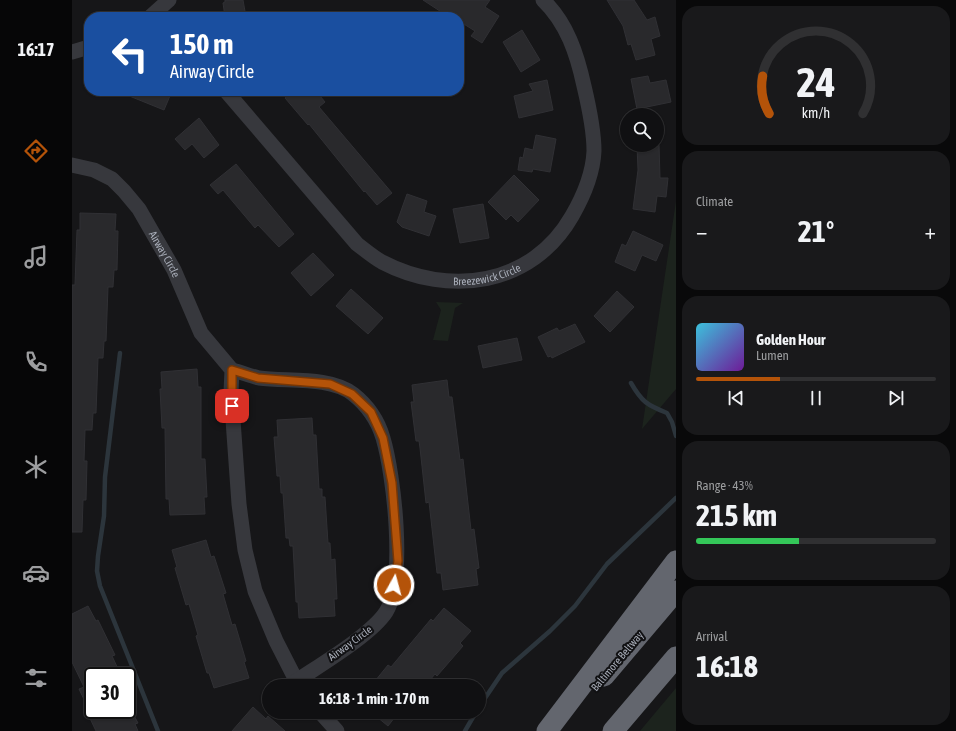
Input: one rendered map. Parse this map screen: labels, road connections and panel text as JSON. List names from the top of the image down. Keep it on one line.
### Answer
{"streets":{"highway":["Baltimore Beltway"],"street":["Airway Circle","Breezewick Circle"]},"page":{"tabs":"16:17","turn":["150 m","Airway Circle"],"tile":["Climate",["Range · 43%","215 km"],["Arrival","16:18"]],"heat":["−","21°","+"],"song":["Golden Hour","Lumen"],"limit":"30","trip":"16:18 · 1 min · 170 m","gauge":["24","km/h"]}}
